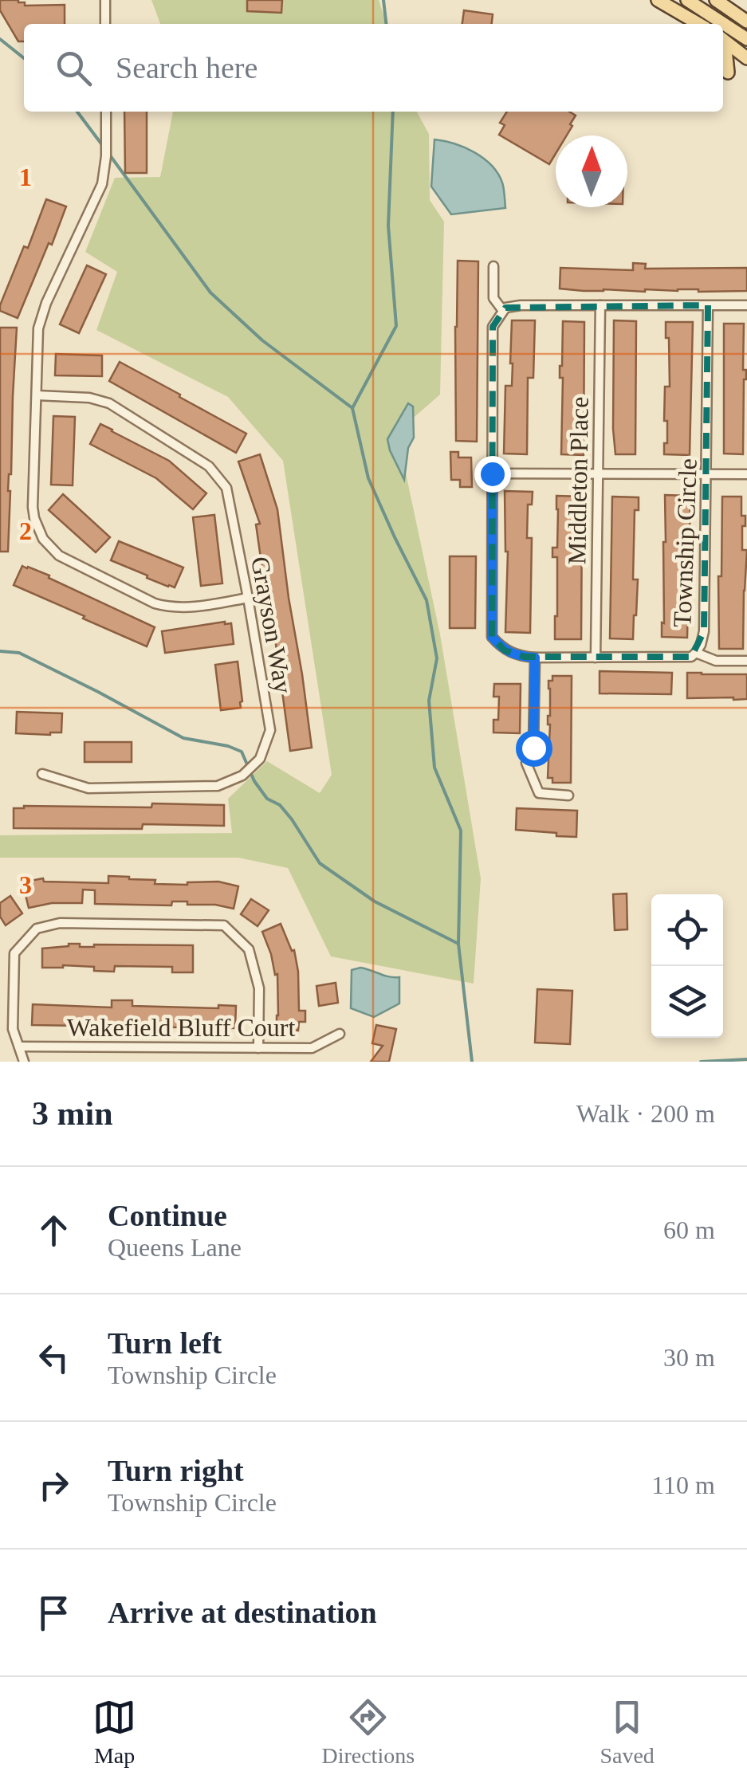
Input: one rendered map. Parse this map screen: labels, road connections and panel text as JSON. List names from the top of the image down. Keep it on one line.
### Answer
{"streets":{"street":["Middleton Place","Township Circle","Grayson Way","Wakefield Bluff Court"]},"crossings":[["Middleton Place","Township Circle"]],"north":"top","page":{"search":"Search here","heading":["3 min","Walk · 200 m"],"list":[["Continue","Queens Lane","60 m"],["Turn left","Township Circle","30 m"],["Turn right","Township Circle","110 m"],"Arrive at destination"],"nav":["Map","Directions","Saved"]},"grid":{"rows":["1","2","3"]}}
